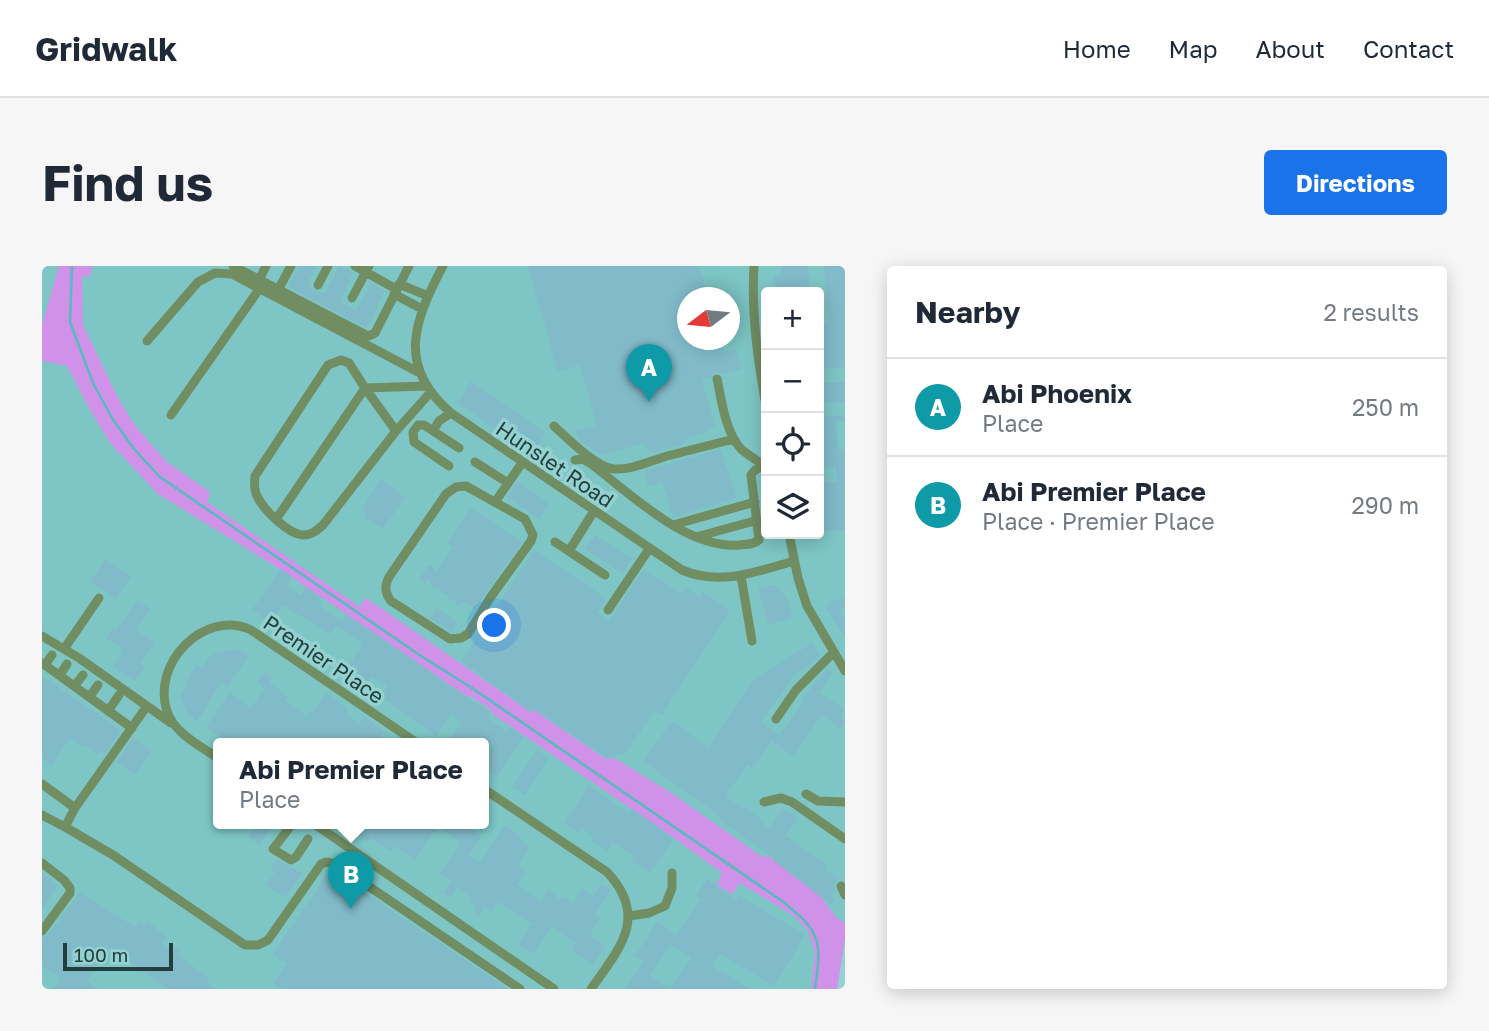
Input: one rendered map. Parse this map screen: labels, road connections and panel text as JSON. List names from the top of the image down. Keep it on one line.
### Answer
{"streets":{"street":["Hunslet Road","Premier Place"]},"scale_bar":"100 m","north":"left","page":{"header":"Gridwalk","nav":["Home","Map","About","Contact"],"buttons":"Directions","title":"Find us","heading":["Nearby","2 results"],"map_buttons":["+","−"],"pins":["A","B"],"list":[{"mark":"A","name":"Abi Phoenix","note":"Place","value":"250 m"},{"mark":"B","name":"Abi Premier Place","note":"Place · Premier Place","value":"290 m"}],"popup":["Abi Premier Place","Place"],"scale":"100 m"}}
